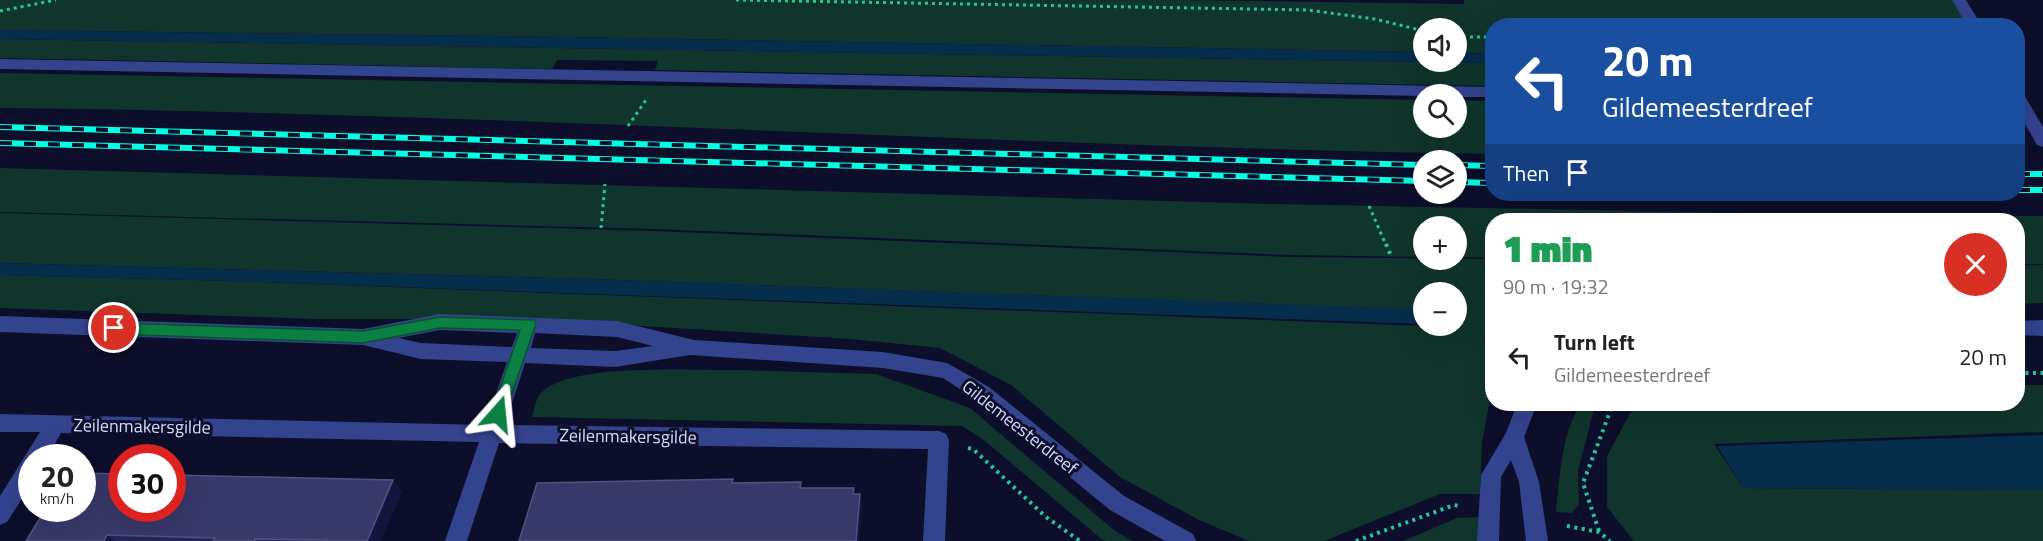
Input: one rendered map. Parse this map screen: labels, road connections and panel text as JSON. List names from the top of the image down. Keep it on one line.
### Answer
{"streets":{"street":["Zeilenmakersgilde","Gildemeesterdreef"]},"page":{"map_buttons":["+","−"],"turn":["20 m","Gildemeesterdreef"],"then":"Then","heading":["1 min","90 m · 19:32"],"list":[{"name":"Turn left","note":"Gildemeesterdreef","value":"20 m"}],"speed":"20 km/h","limit":"30"}}
